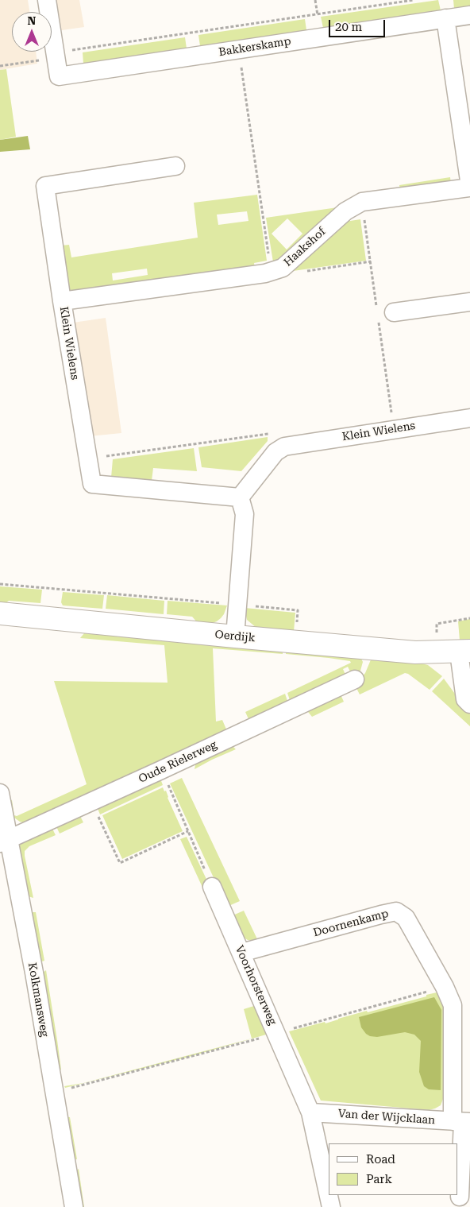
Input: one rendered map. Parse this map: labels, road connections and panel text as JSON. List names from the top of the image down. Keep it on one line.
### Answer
{"streets":{"street":["Bakkerskamp","Haakshof","Klein Wielens","Oerdijk","Oude Rielerweg","Doornenkamp","Voorhorsterweg","Kolkmansweg","Van der Wijcklaan"]},"crossings":[["Bakkerskamp","Haakshof"],["Haakshof","Klein Wielens"],["Oude Rielerweg","Kolkmansweg"],["Doornenkamp","Voorhorsterweg"],["Doornenkamp","Van der Wijcklaan"],["Voorhorsterweg","Van der Wijcklaan"]],"legend":["Road","Park"],"scale_bar":"20 m","north":"top"}
